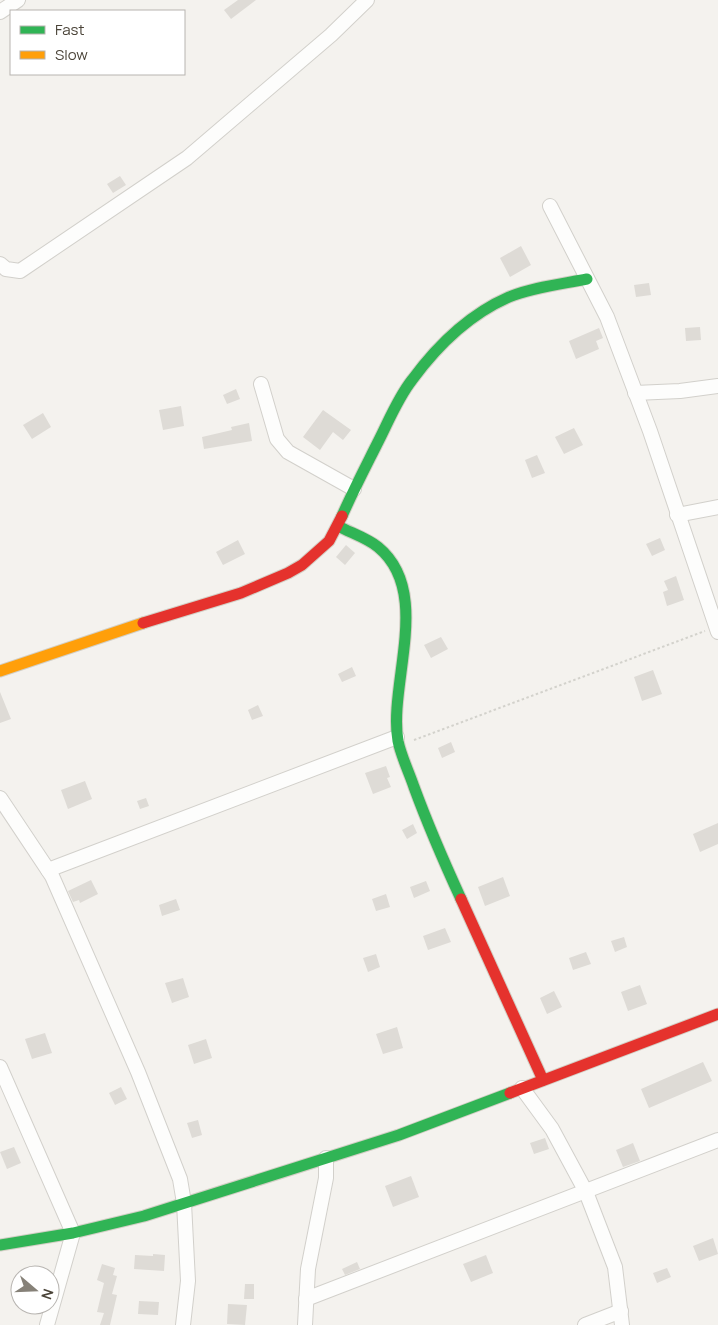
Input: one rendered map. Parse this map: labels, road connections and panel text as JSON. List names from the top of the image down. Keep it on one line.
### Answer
{"legend":["Fast","Slow"],"north":"right"}
